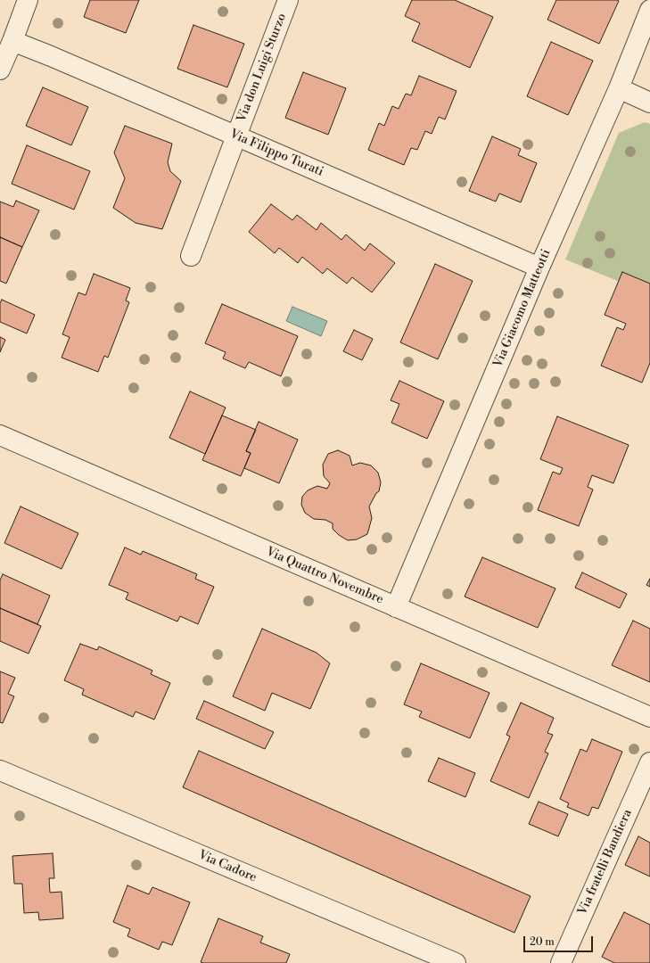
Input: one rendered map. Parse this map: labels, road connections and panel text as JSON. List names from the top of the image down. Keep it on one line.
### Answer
{"streets":{"street":["Via don Luigi Sturzo","Via Filippo Turati","Via Giacomo Matteotti","Via Quattro Novembre","Via fratelli Bandiera","Via Cadore"]},"crossings":[["Via don Luigi Sturzo","Via Filippo Turati"],["Via Filippo Turati","Via Giacomo Matteotti"],["Via Giacomo Matteotti","Via Quattro Novembre"]],"scale_bar":"20 m"}
